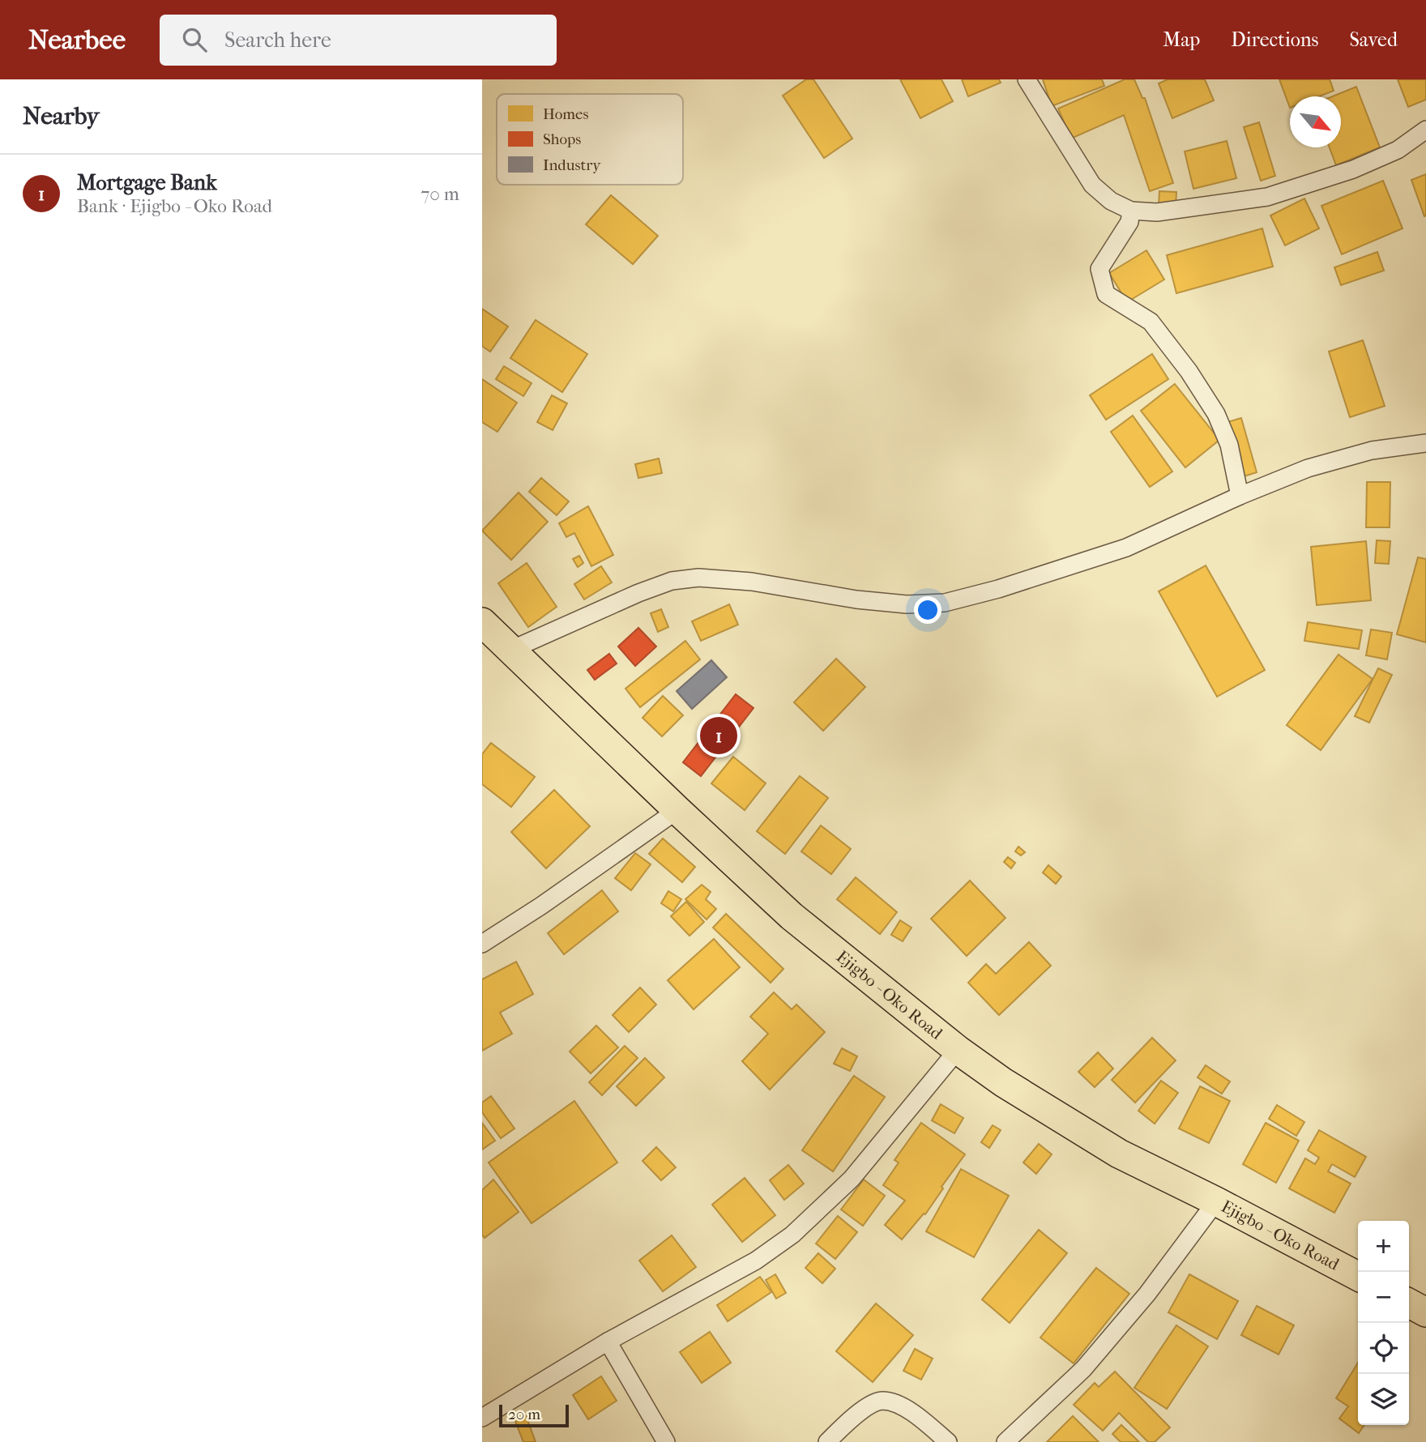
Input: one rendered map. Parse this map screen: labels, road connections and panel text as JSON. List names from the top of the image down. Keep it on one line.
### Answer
{"streets":{"main road":["Ejigbo - Oko Road"]},"legend":["Homes","Shops","Industry"],"scale_bar":"20 m","north":"bottom right","page":{"header":"Nearbee","search":"Search here","nav":["Map","Directions","Saved"],"heading":"Nearby","list":[{"mark":"1","name":"Mortgage Bank","note":"Bank · Ejigbo - Oko Road","value":"70 m"}],"pins":"1","map_buttons":["+","−"],"scale":"20 m"}}
